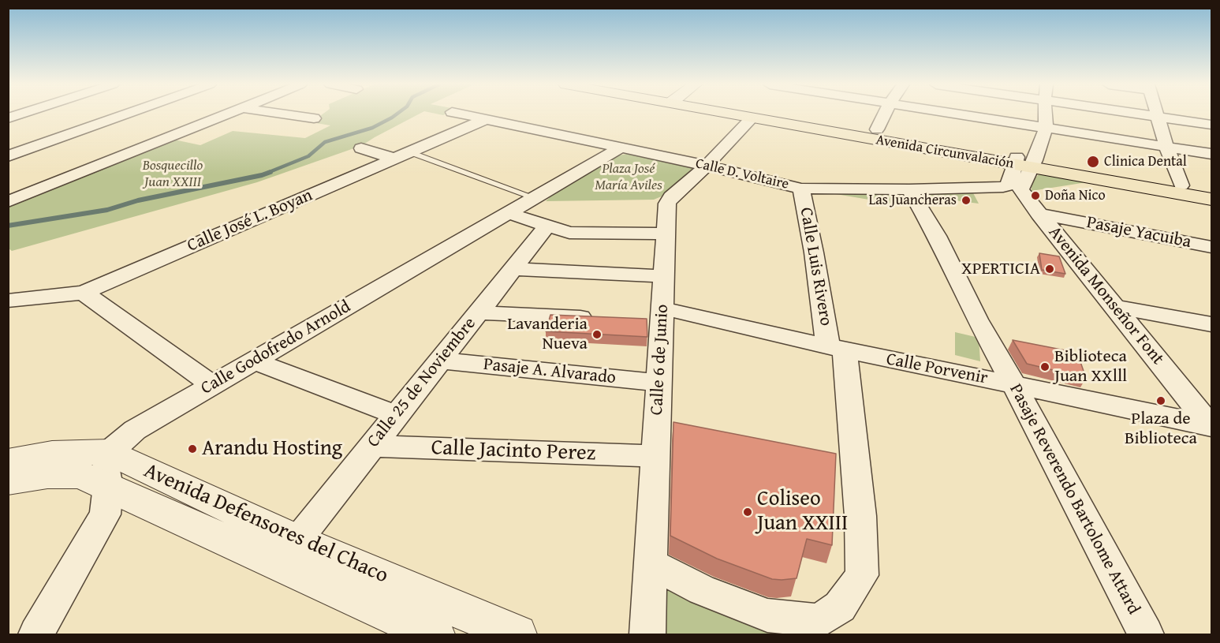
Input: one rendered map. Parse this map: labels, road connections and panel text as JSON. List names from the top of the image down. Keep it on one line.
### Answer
{"streets":{"highway":["Avenida Circunvalación"],"street":["Calle D. Voltaire","Calle José L. Boyan","Pasaje Yacuiba","Calle Luis Rivero","Avenida Monseñor Font","Calle Godofredo Arnold","Calle 6 de Junio","Calle Porvenir","Pasaje A. Alvarado","Calle 25 de Noviembre","Calle Jacinto Perez","Pasaje Reverendo Bartolome Attard","Avenida Defensores del Chaco"]},"crossings":[["Avenida Circunvalación","Calle D. Voltaire"],["Avenida Circunvalación","Avenida Monseñor Font"],["Avenida Circunvalación","Calle 6 de Junio"],["Calle D. Voltaire","Calle José L. Boyan"],["Calle D. Voltaire","Calle Luis Rivero"],["Calle D. Voltaire","Avenida Monseñor Font"],["Calle D. Voltaire","Calle Godofredo Arnold"],["Calle D. Voltaire","Calle 6 de Junio"],["Calle D. Voltaire","Pasaje Reverendo Bartolome Attard"],["Pasaje Yacuiba","Avenida Monseñor Font"],["Calle Luis Rivero","Calle 6 de Junio"],["Calle Luis Rivero","Calle Porvenir"],["Avenida Monseñor Font","Calle Porvenir"],["Calle Godofredo Arnold","Avenida Defensores del Chaco"],["Calle 6 de Junio","Calle Porvenir"],["Calle 6 de Junio","Pasaje A. Alvarado"],["Calle 6 de Junio","Calle Jacinto Perez"],["Calle Porvenir","Pasaje Reverendo Bartolome Attard"],["Pasaje A. Alvarado","Calle 25 de Noviembre"],["Calle 25 de Noviembre","Calle Jacinto Perez"],["Calle 25 de Noviembre","Avenida Defensores del Chaco"]],"parks":["Bosquecillo Juan XXIII","Plaza José María Aviles"],"places":["Clinica Dental","Doña Nico","Las Juancheras","XPERTICIA","Lavanderia Nueva","Biblioteca Juan XXlll","Plaza de Biblioteca","Arandu Hosting","Coliseo Juan XXIII"]}
